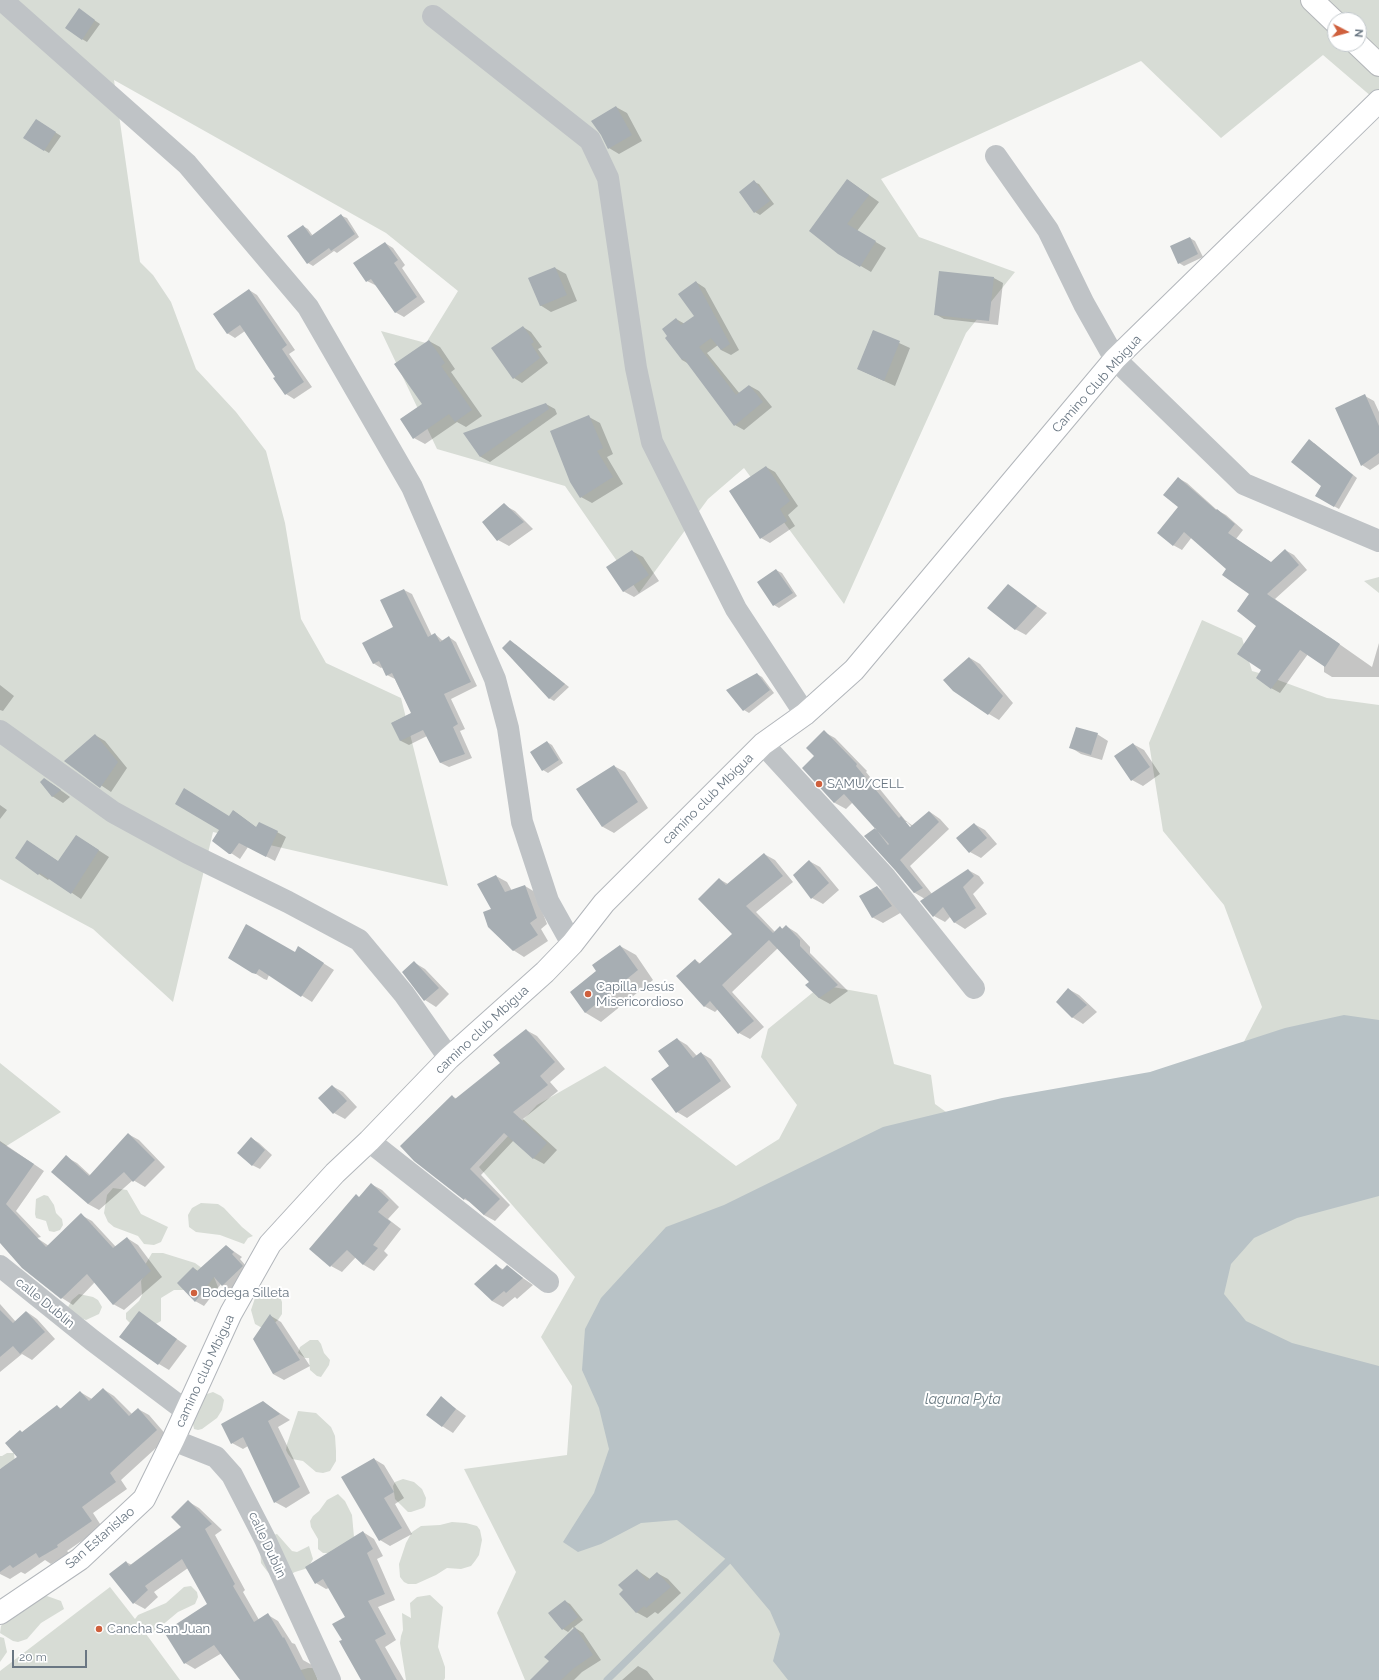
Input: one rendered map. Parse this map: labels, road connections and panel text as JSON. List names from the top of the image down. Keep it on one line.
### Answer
{"streets":{"main road":["Camino Club Mbigua","camino club Mbigua","San Estanislao"],"street":["calle Dublin"]},"crossings":[["Camino Club Mbigua","camino club Mbigua"],["camino club Mbigua","calle Dublin"],["camino club Mbigua","San Estanislao"],["calle Dublin","San Estanislao"]],"water":["laguna Pyta"],"places":["SAMU/CELL","Capilla Jesús Misericordioso","Bodega Silleta","Cancha San Juan"],"scale_bar":"20 m","north":"right"}
